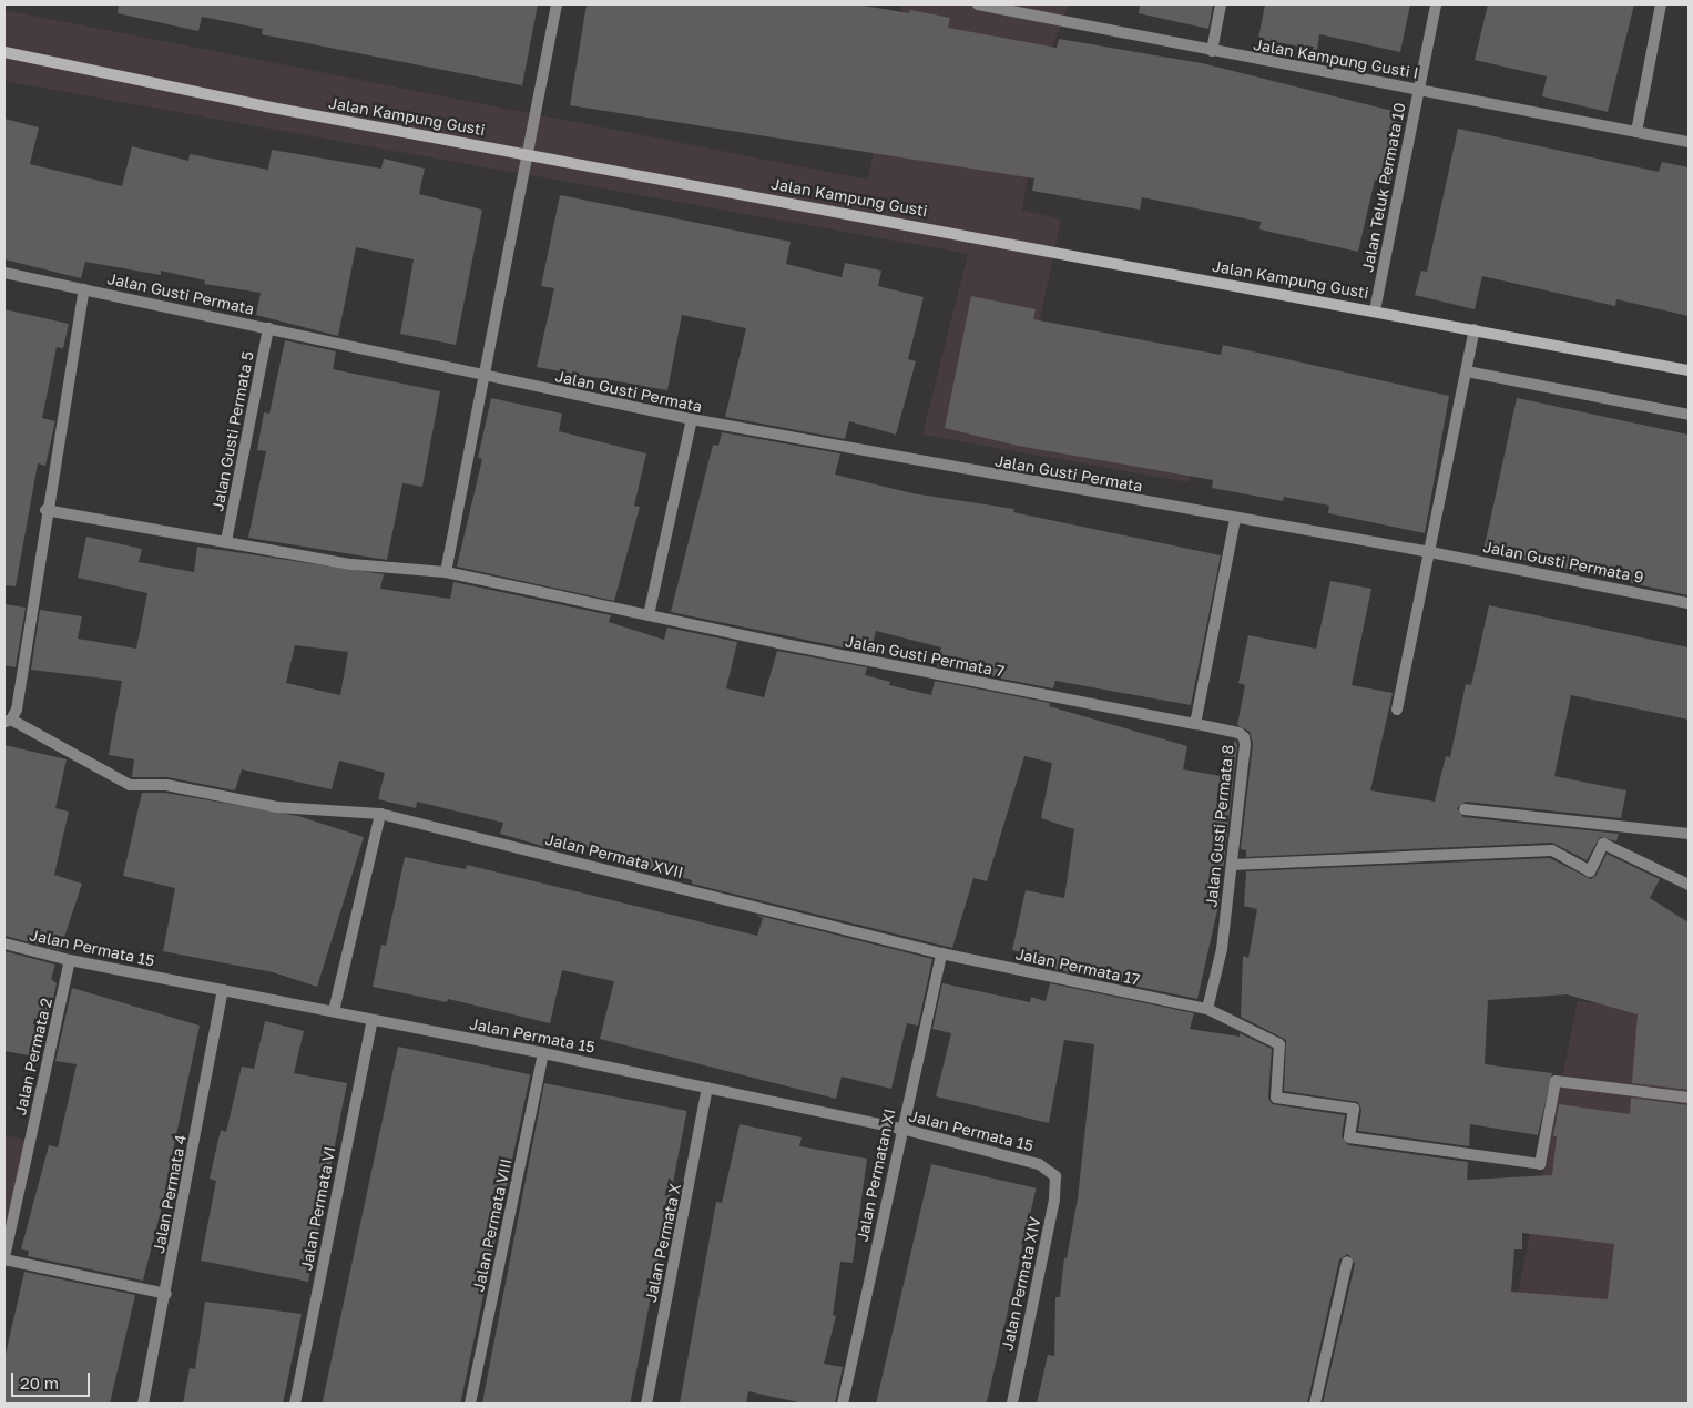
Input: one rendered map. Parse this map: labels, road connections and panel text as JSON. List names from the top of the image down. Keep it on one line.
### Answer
{"streets":{"street":["Jalan Kampung Gusti I","Jalan Kampung Gusti","Jalan Teluk Permata 10","Jalan Gusti Permata","Jalan Gusti Permata 5","Jalan Gusti Permata 9","Jalan Gusti Permata 7","Jalan Gusti Permata 8","Jalan Permata XVII","Jalan Permata 15","Jalan Permata 17","Jalan Permata 2","Jalan Permatan XI","Jalan Permata 4","Jalan Permata VI","Jalan Permata VIII","Jalan Permata X","Jalan Permata XIV"]},"crossings":[["Jalan Kampung Gusti I","Jalan Teluk Permata 10"],["Jalan Kampung Gusti","Jalan Teluk Permata 10"],["Jalan Gusti Permata","Jalan Gusti Permata 5"],["Jalan Gusti Permata","Jalan Gusti Permata 9"],["Jalan Gusti Permata 5","Jalan Gusti Permata 7"],["Jalan Gusti Permata 7","Jalan Gusti Permata 8"],["Jalan Gusti Permata 8","Jalan Permata 17"],["Jalan Permata XVII","Jalan Permata 17"],["Jalan Permata XVII","Jalan Permatan XI"],["Jalan Permata 15","Jalan Permata 2"],["Jalan Permata 15","Jalan Permatan XI"],["Jalan Permata 15","Jalan Permata 4"],["Jalan Permata 15","Jalan Permata VI"],["Jalan Permata 15","Jalan Permata VIII"],["Jalan Permata 15","Jalan Permata X"],["Jalan Permata 15","Jalan Permata XIV"],["Jalan Permata 17","Jalan Permatan XI"]],"scale_bar":"20 m"}
